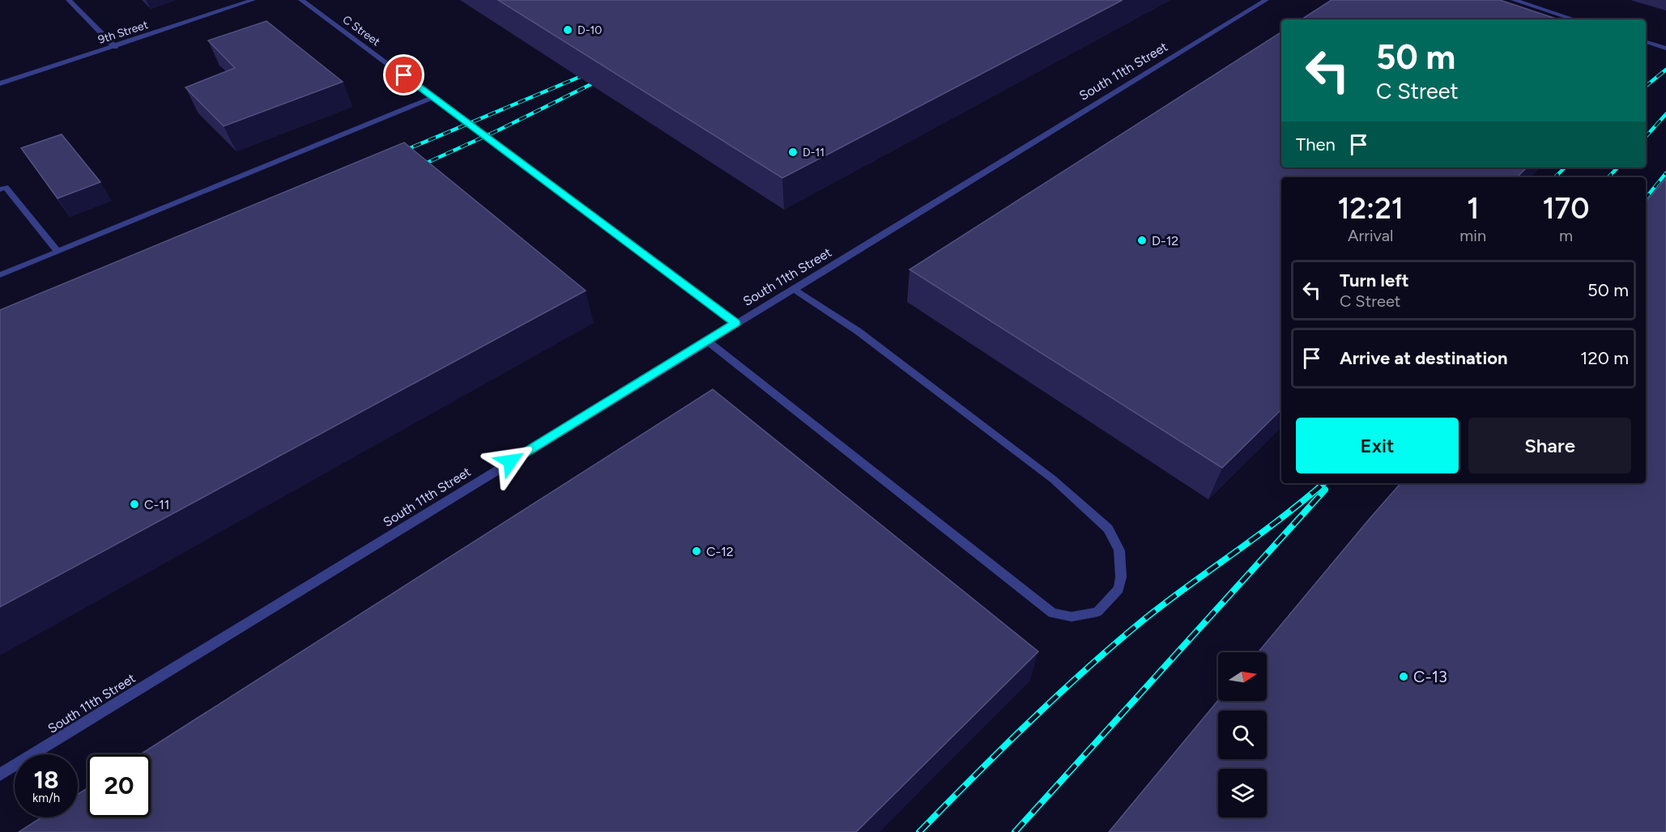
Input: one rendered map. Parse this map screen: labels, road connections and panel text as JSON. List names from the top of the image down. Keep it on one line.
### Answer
{"streets":{"lane":["C Street","9th Street","South 11th Street"]},"crossings":[["C Street","South 11th Street"]],"places":["D-10","D-11","D-12","C-11","C-12","C-13"],"north":"right","page":{"turn":["50 m","C Street"],"then":"Then","eta":["12:21","Arrival","1","min","170","m"],"list":[{"name":"Turn left","note":"C Street","value":"50 m"},{"name":"Arrive at destination","value":"120 m"}],"buttons":["Exit","Share"],"speed":"18 km/h","limit":"20"}}
